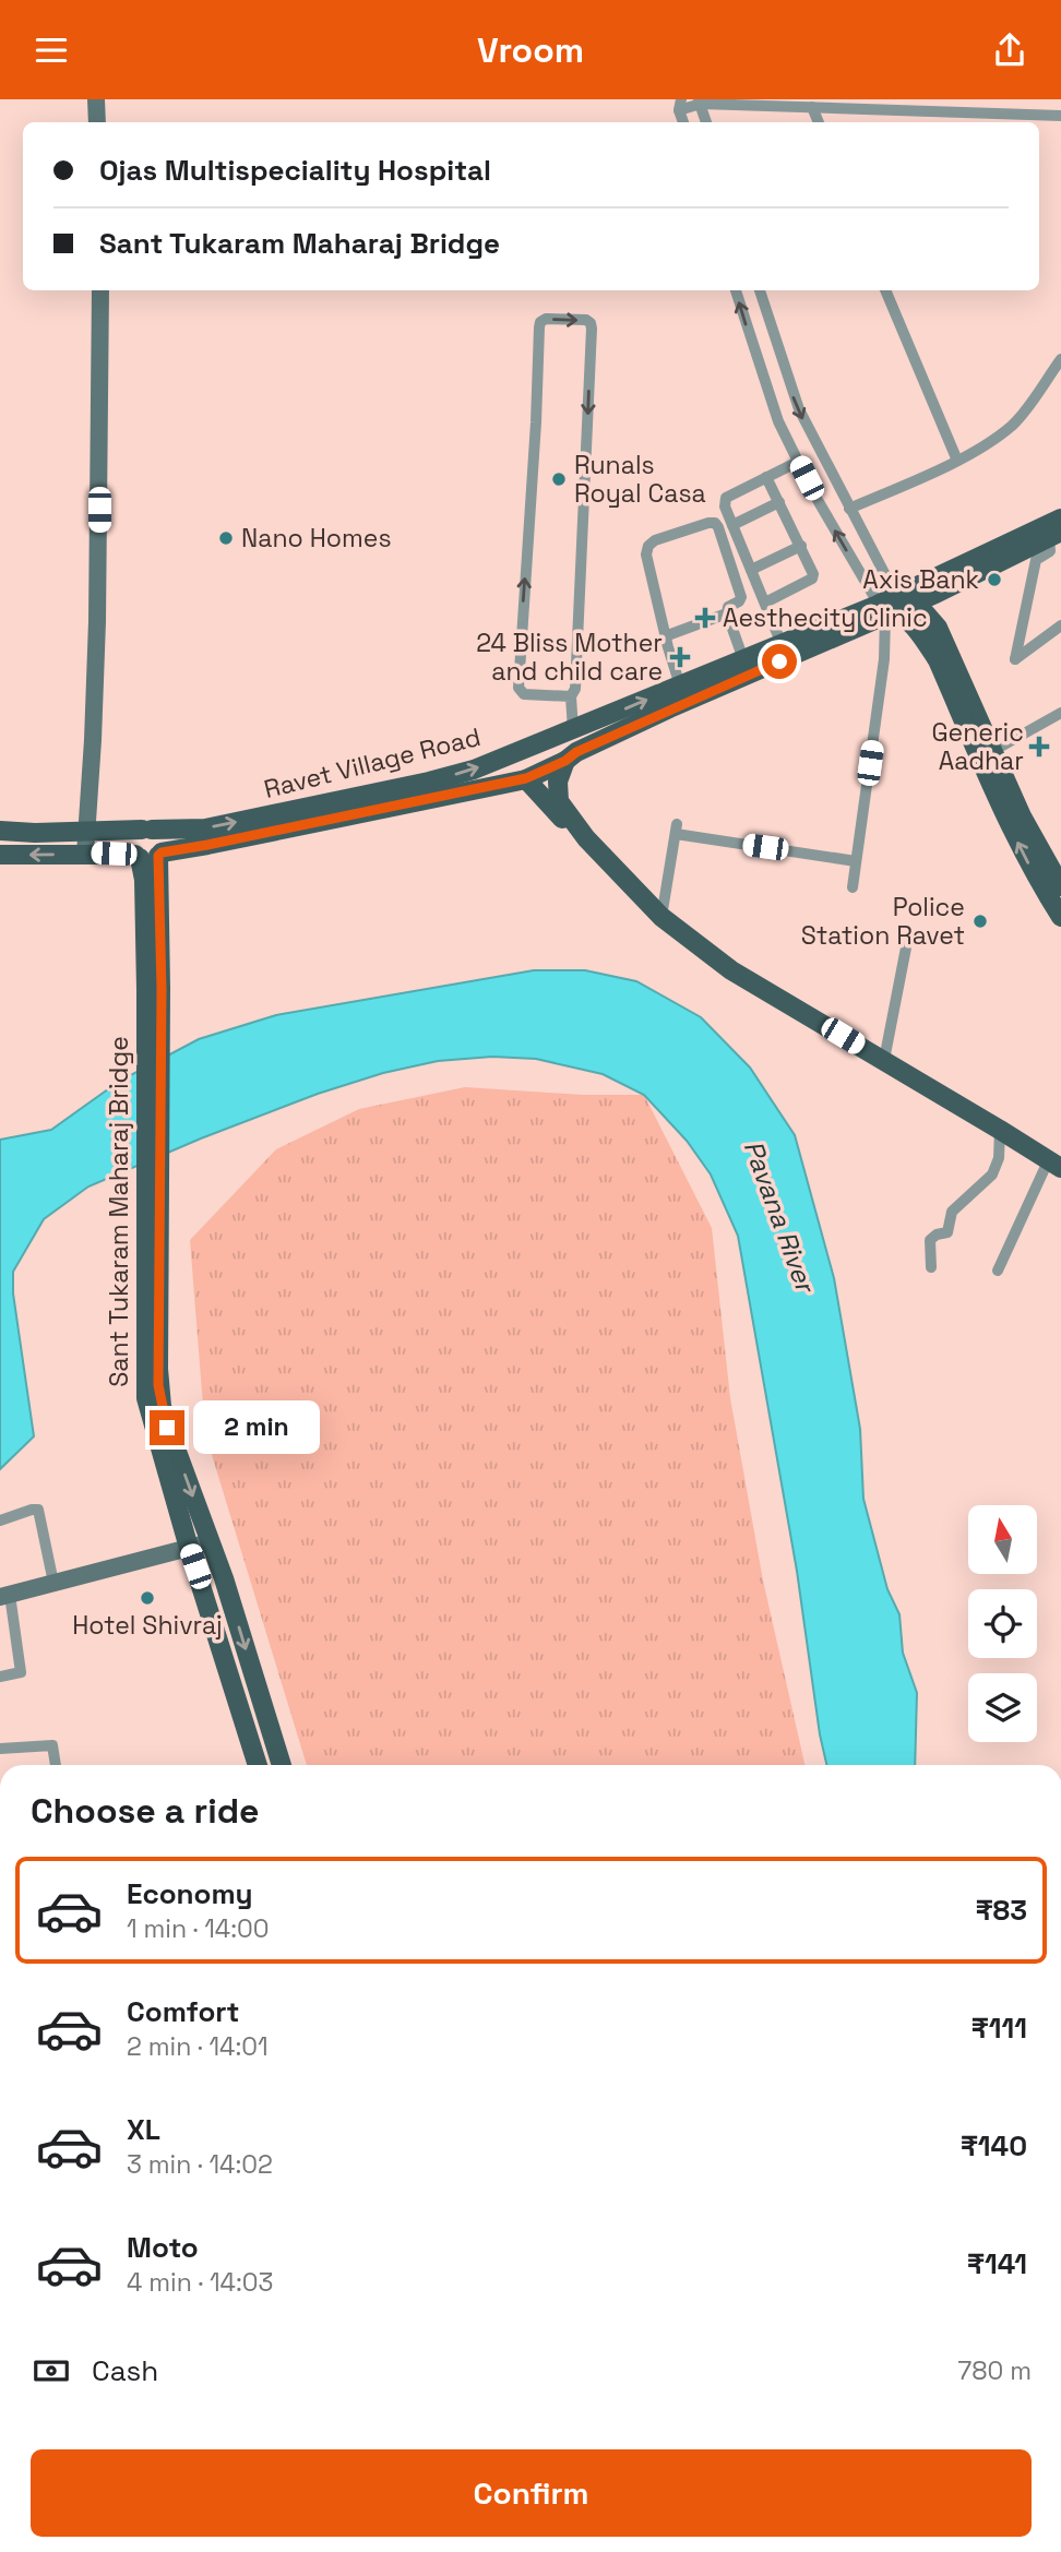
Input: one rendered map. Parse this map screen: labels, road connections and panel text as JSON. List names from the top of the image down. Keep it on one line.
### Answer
{"streets":{"main road":["Ravet Village Road","Sant Tukaram Maharaj Bridge"]},"crossings":[["Ravet Village Road","Sant Tukaram Maharaj Bridge"]],"water":["Pavana River"],"places":{"other":["Runals Royal Casa","Nano Homes","Axis Bank","Police Station Ravet","Hotel Shivraj"],"health":["Aesthecity Clinic","24 Bliss Mother and child care","Generic Aadhar"]},"north":"top","page":{"header":"Vroom","banner":["Ojas Multispeciality Hospital","Sant Tukaram Maharaj Bridge"],"bubble":"2 min","heading":"Choose a ride","list":[{"name":"Economy","note":"1 min · 14:00","value":"₹83"},{"name":"Comfort","note":"2 min · 14:01","value":"₹111"},{"name":"XL","note":"3 min · 14:02","value":"₹140"},{"name":"Moto","note":"4 min · 14:03","value":"₹141"}],"pay":["Cash","780 m"],"buttons":"Confirm"}}
